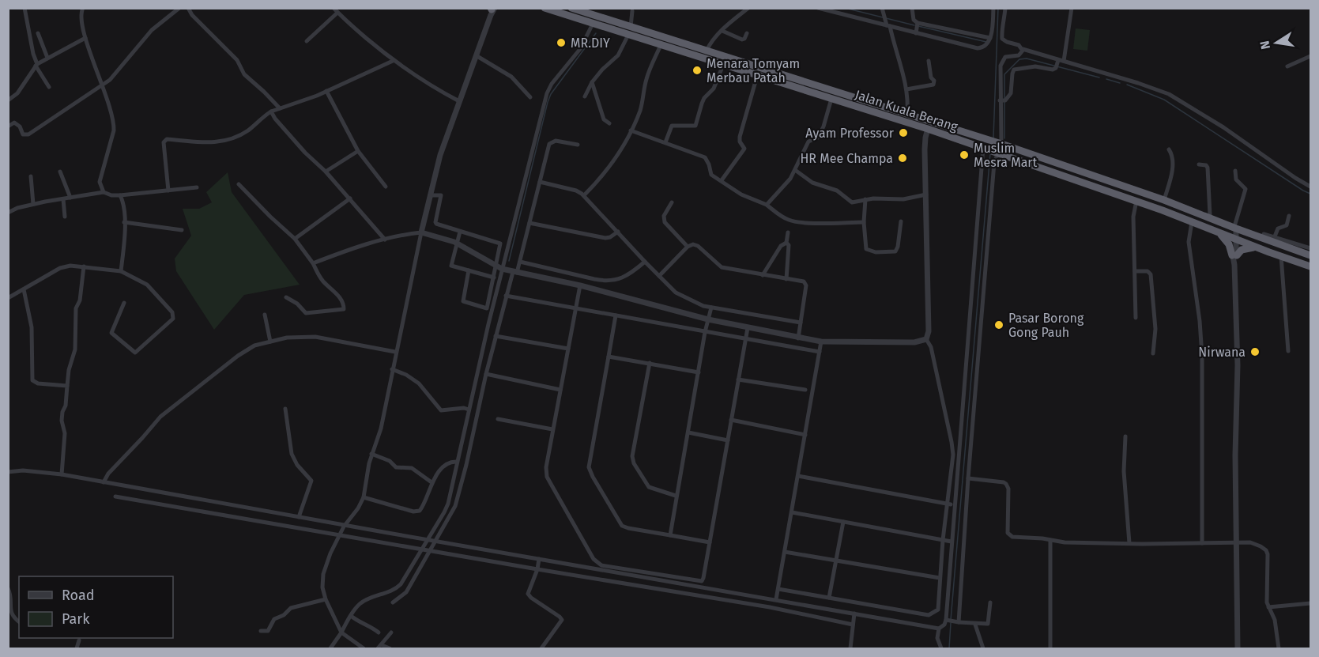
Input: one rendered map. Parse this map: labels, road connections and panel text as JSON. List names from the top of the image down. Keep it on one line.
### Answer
{"streets":{"highway":["Jalan Kuala Berang"]},"places":["MR.DIY","Menara Tomyam Merbau Patah","Ayam Professor","Muslim Mesra Mart","HR Mee Champa","Pasar Borong Gong Pauh","Nirwana"],"legend":["Road","Park"],"north":"left"}
